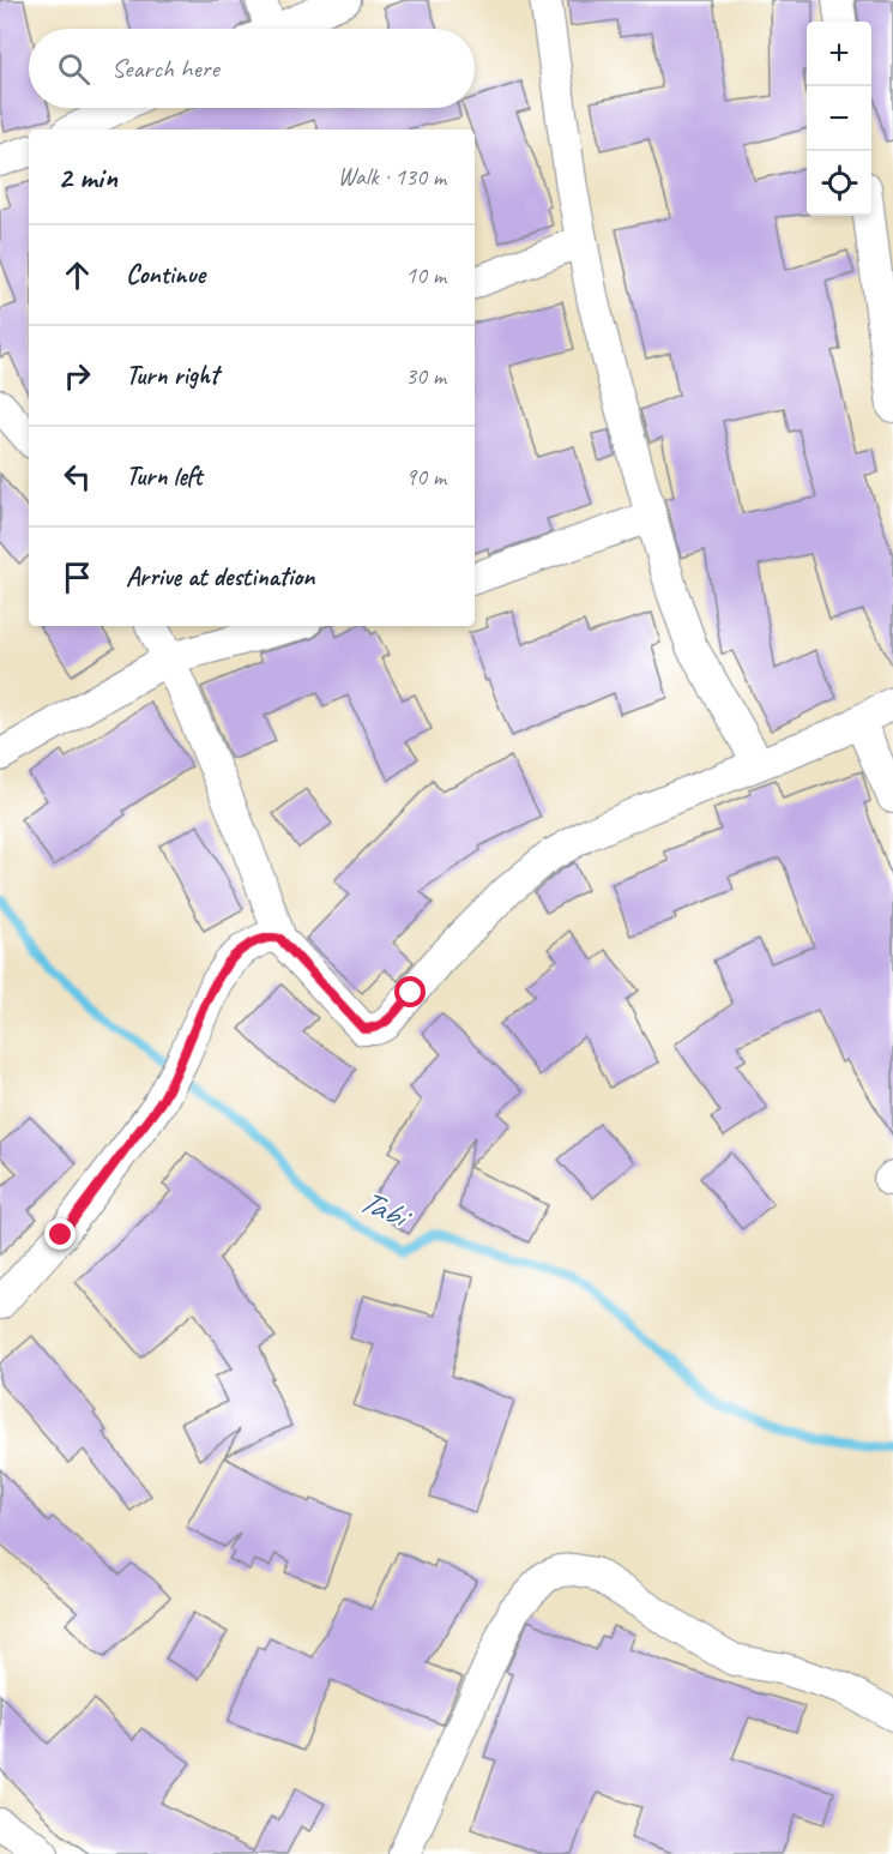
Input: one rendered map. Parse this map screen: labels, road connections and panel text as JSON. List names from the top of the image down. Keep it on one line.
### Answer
{"water":["Tabi"],"page":{"map_buttons":["+","−"],"search":"Search here","heading":["2 min","Walk · 130 m"],"list":[["Continue","10 m"],["Turn right","30 m"],["Turn left","90 m"],"Arrive at destination"]}}
